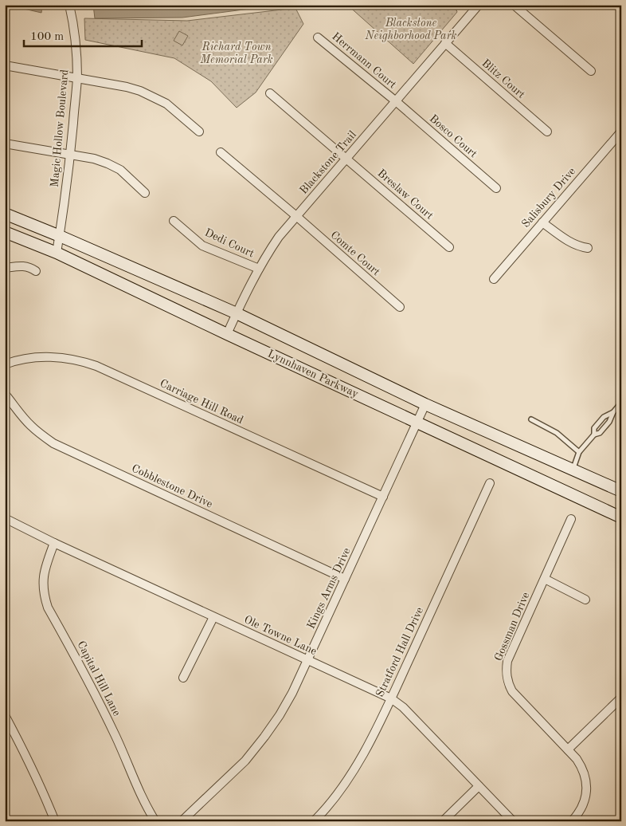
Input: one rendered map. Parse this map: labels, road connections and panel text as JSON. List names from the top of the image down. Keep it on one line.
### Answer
{"streets":{"main road":["Lynnhaven Parkway"],"street":["Herrmann Court","Blitz Court","Magic Hollow Boulevard","Bosco Court","Blackstone Trail","Breslaw Court","Salisbury Drive","Dedi Court","Comte Court","Carriage Hill Road","Cobblestone Drive","Kings Arms Drive","Gossman Drive","Ole Towne Lane","Stratford Hall Drive","Capital Hill Lane"]},"crossings":[["Herrmann Court","Bosco Court"],["Herrmann Court","Blackstone Trail"],["Blitz Court","Blackstone Trail"],["Magic Hollow Boulevard","Lynnhaven Parkway"],["Bosco Court","Blackstone Trail"],["Blackstone Trail","Breslaw Court"],["Blackstone Trail","Dedi Court"],["Blackstone Trail","Comte Court"],["Blackstone Trail","Lynnhaven Parkway"],["Lynnhaven Parkway","Kings Arms Drive"],["Carriage Hill Road","Kings Arms Drive"],["Cobblestone Drive","Kings Arms Drive"],["Kings Arms Drive","Ole Towne Lane"],["Ole Towne Lane","Stratford Hall Drive"],["Ole Towne Lane","Capital Hill Lane"]],"parks":["Blackstone Neighborhood Park","Richard Town Memorial Park"],"scale_bar":"100 m"}
